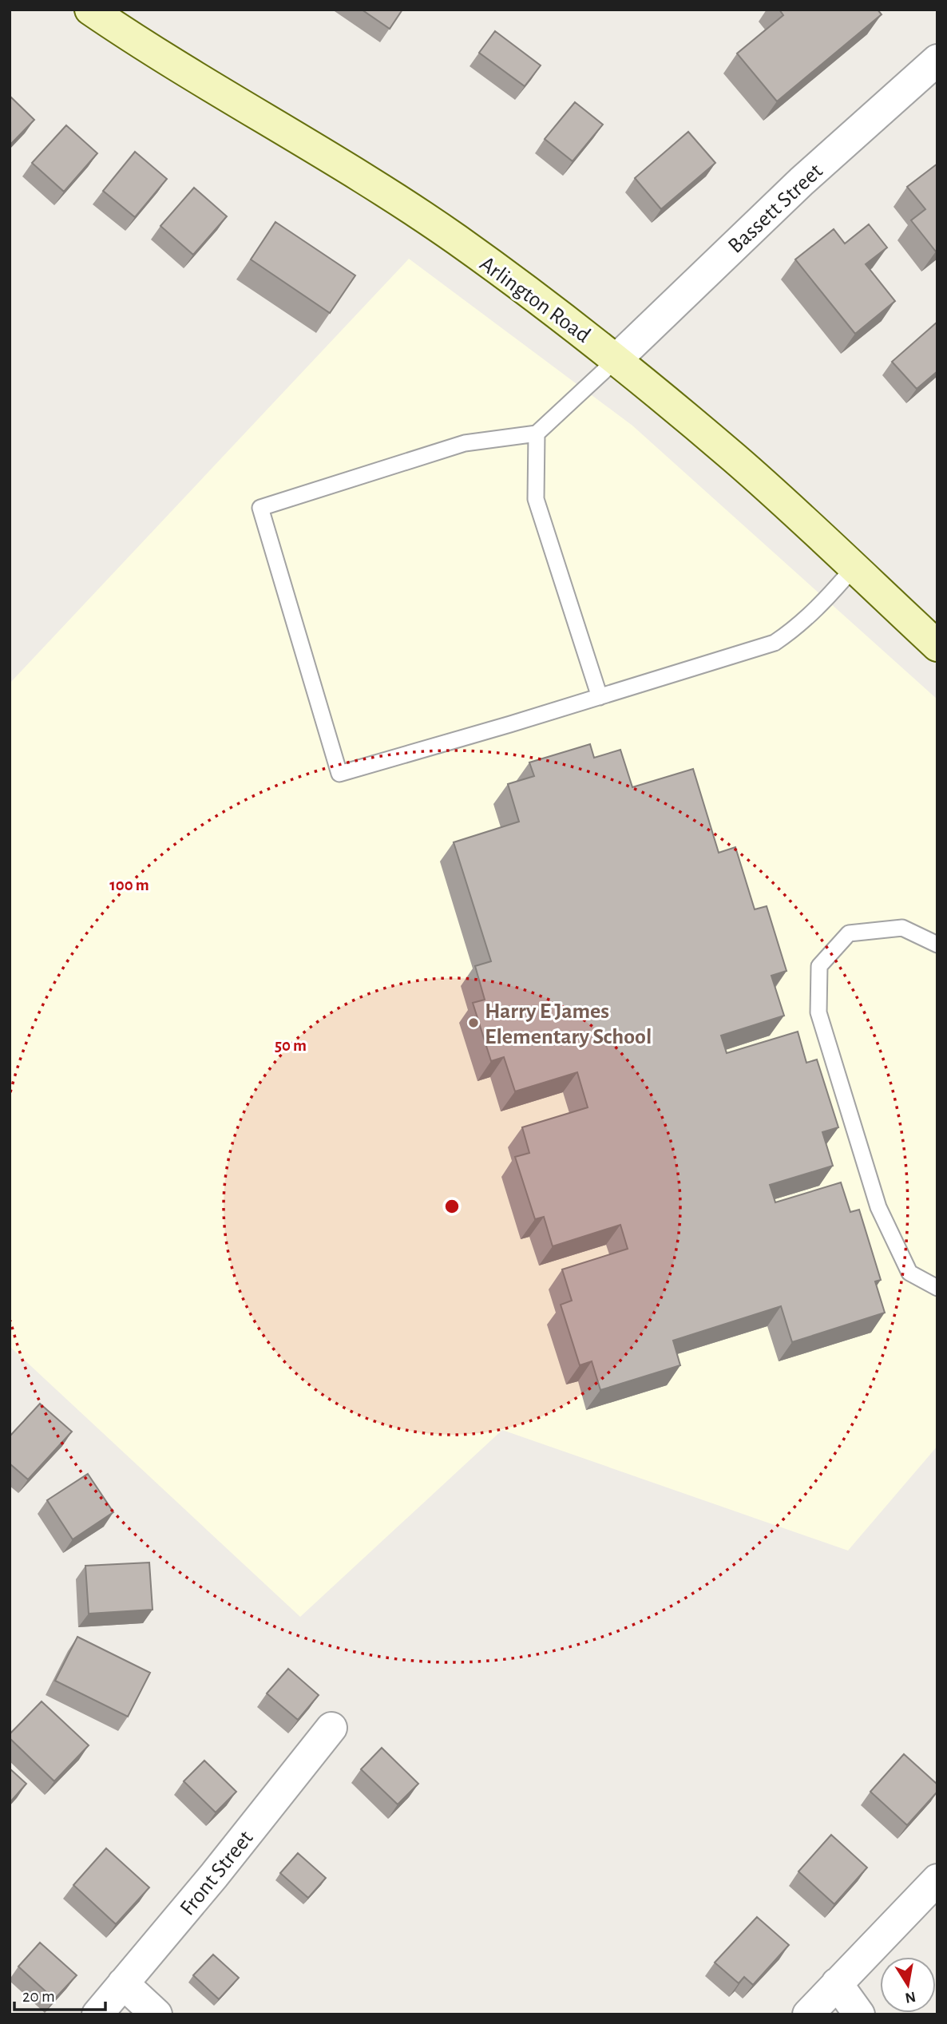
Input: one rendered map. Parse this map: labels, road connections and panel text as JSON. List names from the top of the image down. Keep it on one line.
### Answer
{"streets":{"main road":["Arlington Road"],"street":["Bassett Street","Front Street"]},"crossings":[["Bassett Street","Arlington Road"]],"places":["Harry E James Elementary School"],"scale_bar":"20 m","north":"bottom","rings":["100 m","50 m"]}
